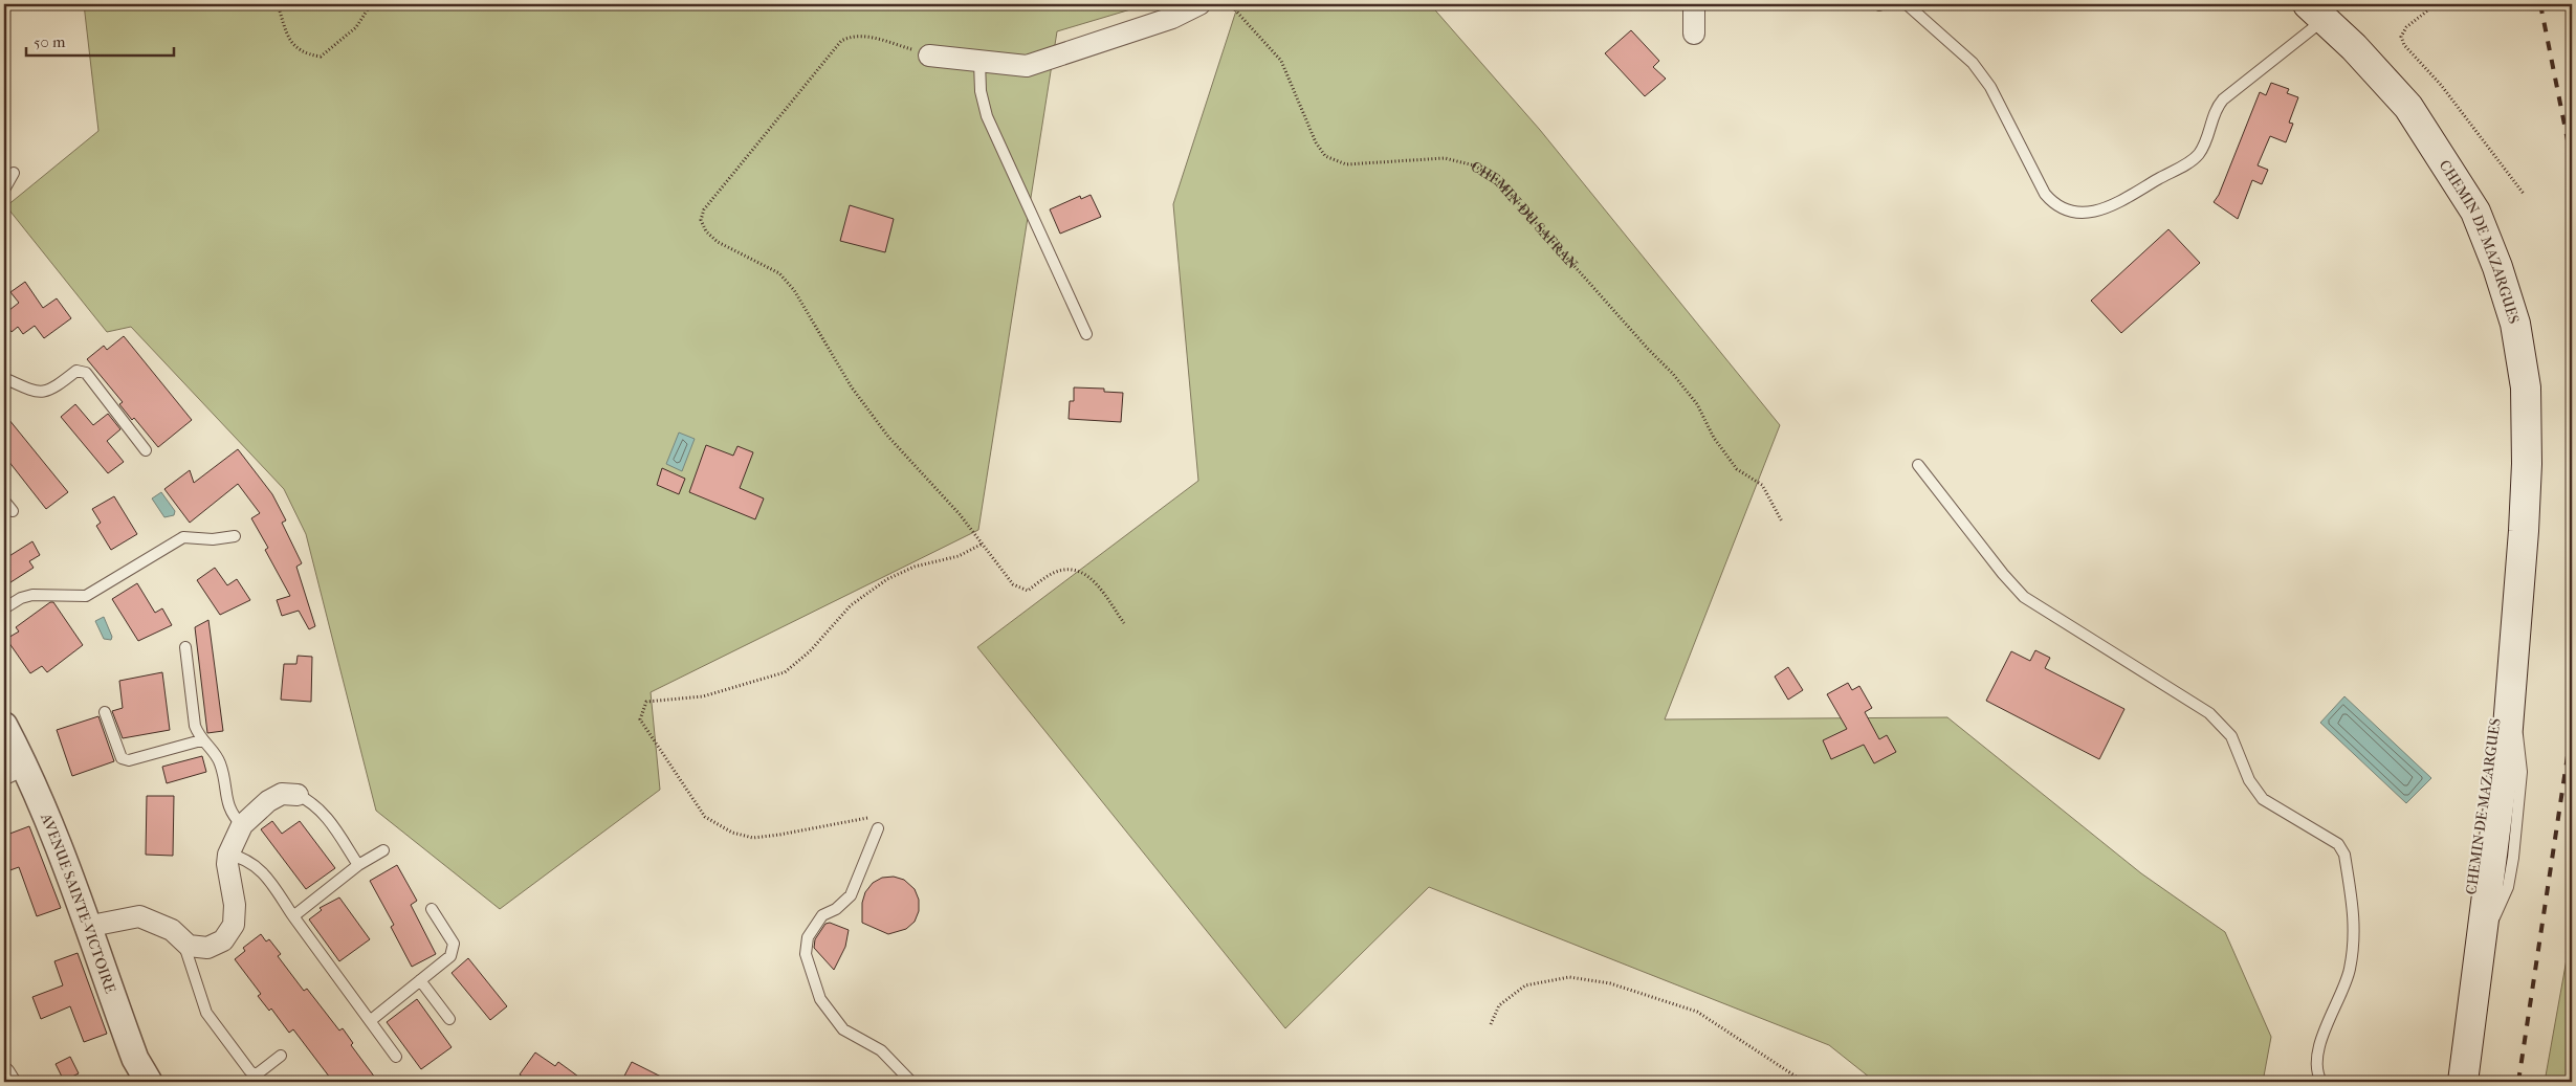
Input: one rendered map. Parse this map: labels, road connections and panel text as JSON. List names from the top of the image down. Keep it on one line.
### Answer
{"streets":{"main road":["CHEMIN DE MAZARGUES"],"street":["AVENUE SAINTE-VICTOIRE"],"path":["CHEMIN DU SAFRAN"]},"scale_bar":"50 m"}
